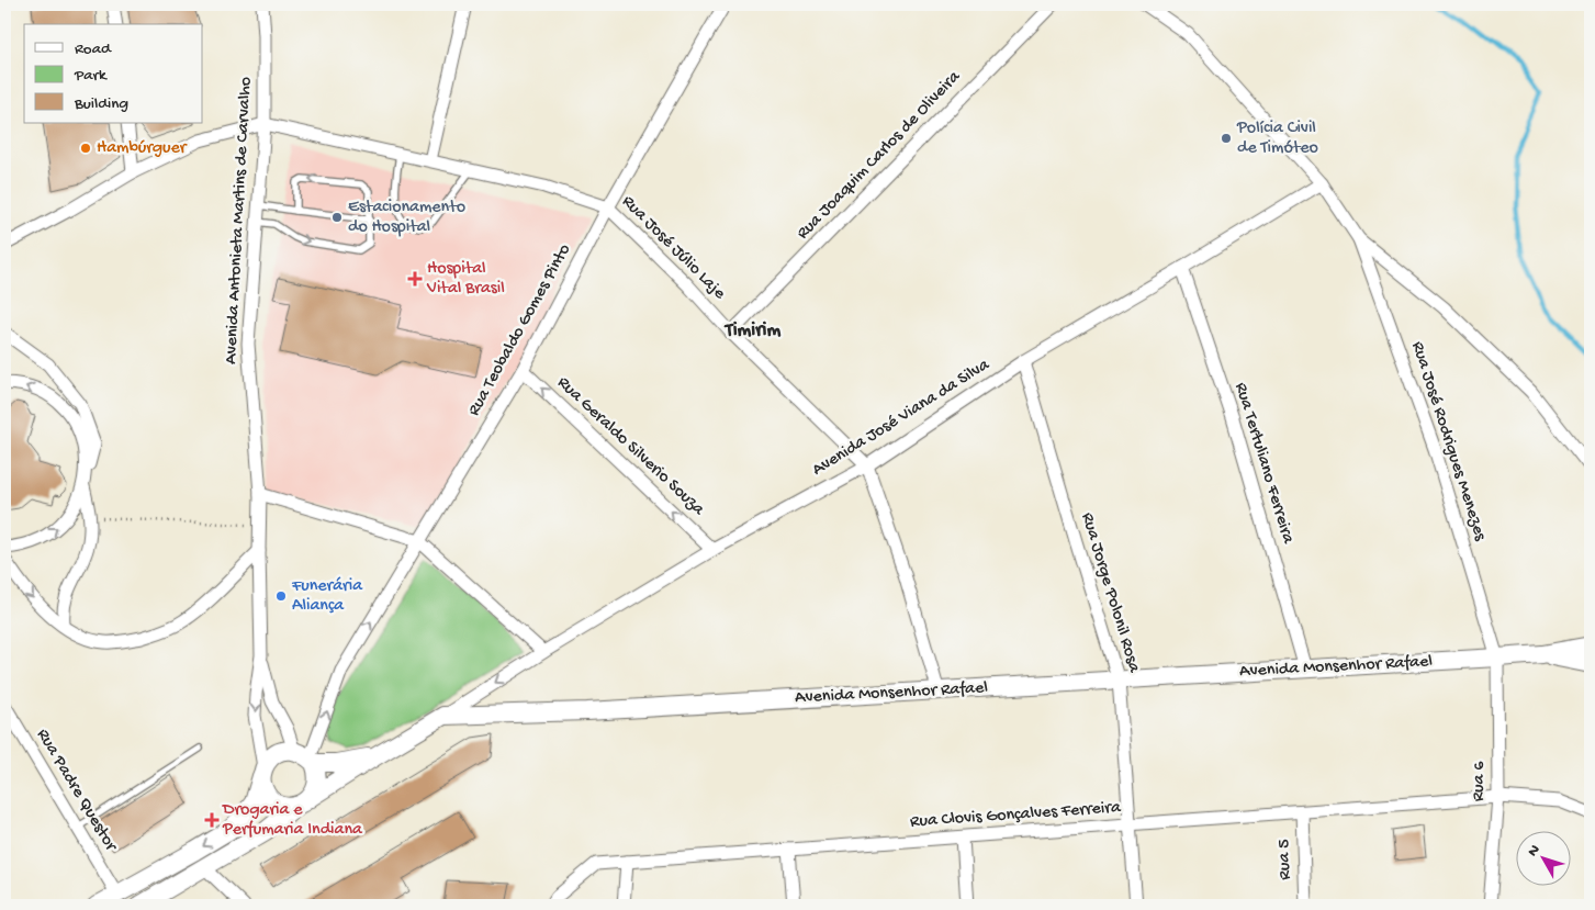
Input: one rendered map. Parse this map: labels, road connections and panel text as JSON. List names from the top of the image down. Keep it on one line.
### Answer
{"streets":{"main road":["Avenida Monsenhor Rafael"],"street":["Rua Joaquim Carlos de Oliveira","Avenida Antonieta Martins de Carvalho","Rua José Júlio Laje","Rua Teobaldo Gomes Pinto","Avenida José Viana da Silva","Rua José Rodrigues Menezes","Rua Geraldo Silverio Souza","Rua Tertuliano Ferreira","Rua Jorge Polonil Rosa","Rua 6","Rua Padre Questor","Rua Clovis Gonçalves Ferreira","Rua 5"]},"crossings":[["Rua Joaquim Carlos de Oliveira","Rua José Júlio Laje"],["Avenida Antonieta Martins de Carvalho","Rua José Júlio Laje"],["Avenida Antonieta Martins de Carvalho","Rua Teobaldo Gomes Pinto"],["Avenida Antonieta Martins de Carvalho","Avenida Monsenhor Rafael"],["Rua José Júlio Laje","Rua Teobaldo Gomes Pinto"],["Rua José Júlio Laje","Avenida José Viana da Silva"],["Rua José Júlio Laje","Avenida Monsenhor Rafael"],["Rua Teobaldo Gomes Pinto","Rua Geraldo Silverio Souza"],["Rua Teobaldo Gomes Pinto","Avenida Monsenhor Rafael"],["Avenida José Viana da Silva","Rua Geraldo Silverio Souza"],["Avenida José Viana da Silva","Rua Tertuliano Ferreira"],["Avenida José Viana da Silva","Rua Jorge Polonil Rosa"],["Avenida José Viana da Silva","Avenida Monsenhor Rafael"],["Rua José Rodrigues Menezes","Avenida Monsenhor Rafael"],["Rua José Rodrigues Menezes","Rua 6"],["Rua Tertuliano Ferreira","Avenida Monsenhor Rafael"],["Rua Jorge Polonil Rosa","Avenida Monsenhor Rafael"],["Rua Jorge Polonil Rosa","Rua Clovis Gonçalves Ferreira"],["Avenida Monsenhor Rafael","Rua 6"],["Rua 6","Rua Clovis Gonçalves Ferreira"],["Rua Clovis Gonçalves Ferreira","Rua 5"]],"one_way":["Rua Geraldo Silverio Souza"],"districts":["Timirim"],"places":{"other":["Polícia Civil de Timóteo","Hambúrguer","Estacionamento do Hospital","Funerária Aliança"],"health":["Hospital Vital Brasil","Drogaria e Perfumaria Indiana"]},"legend":["Road","Park","Building"],"north":"top left"}
